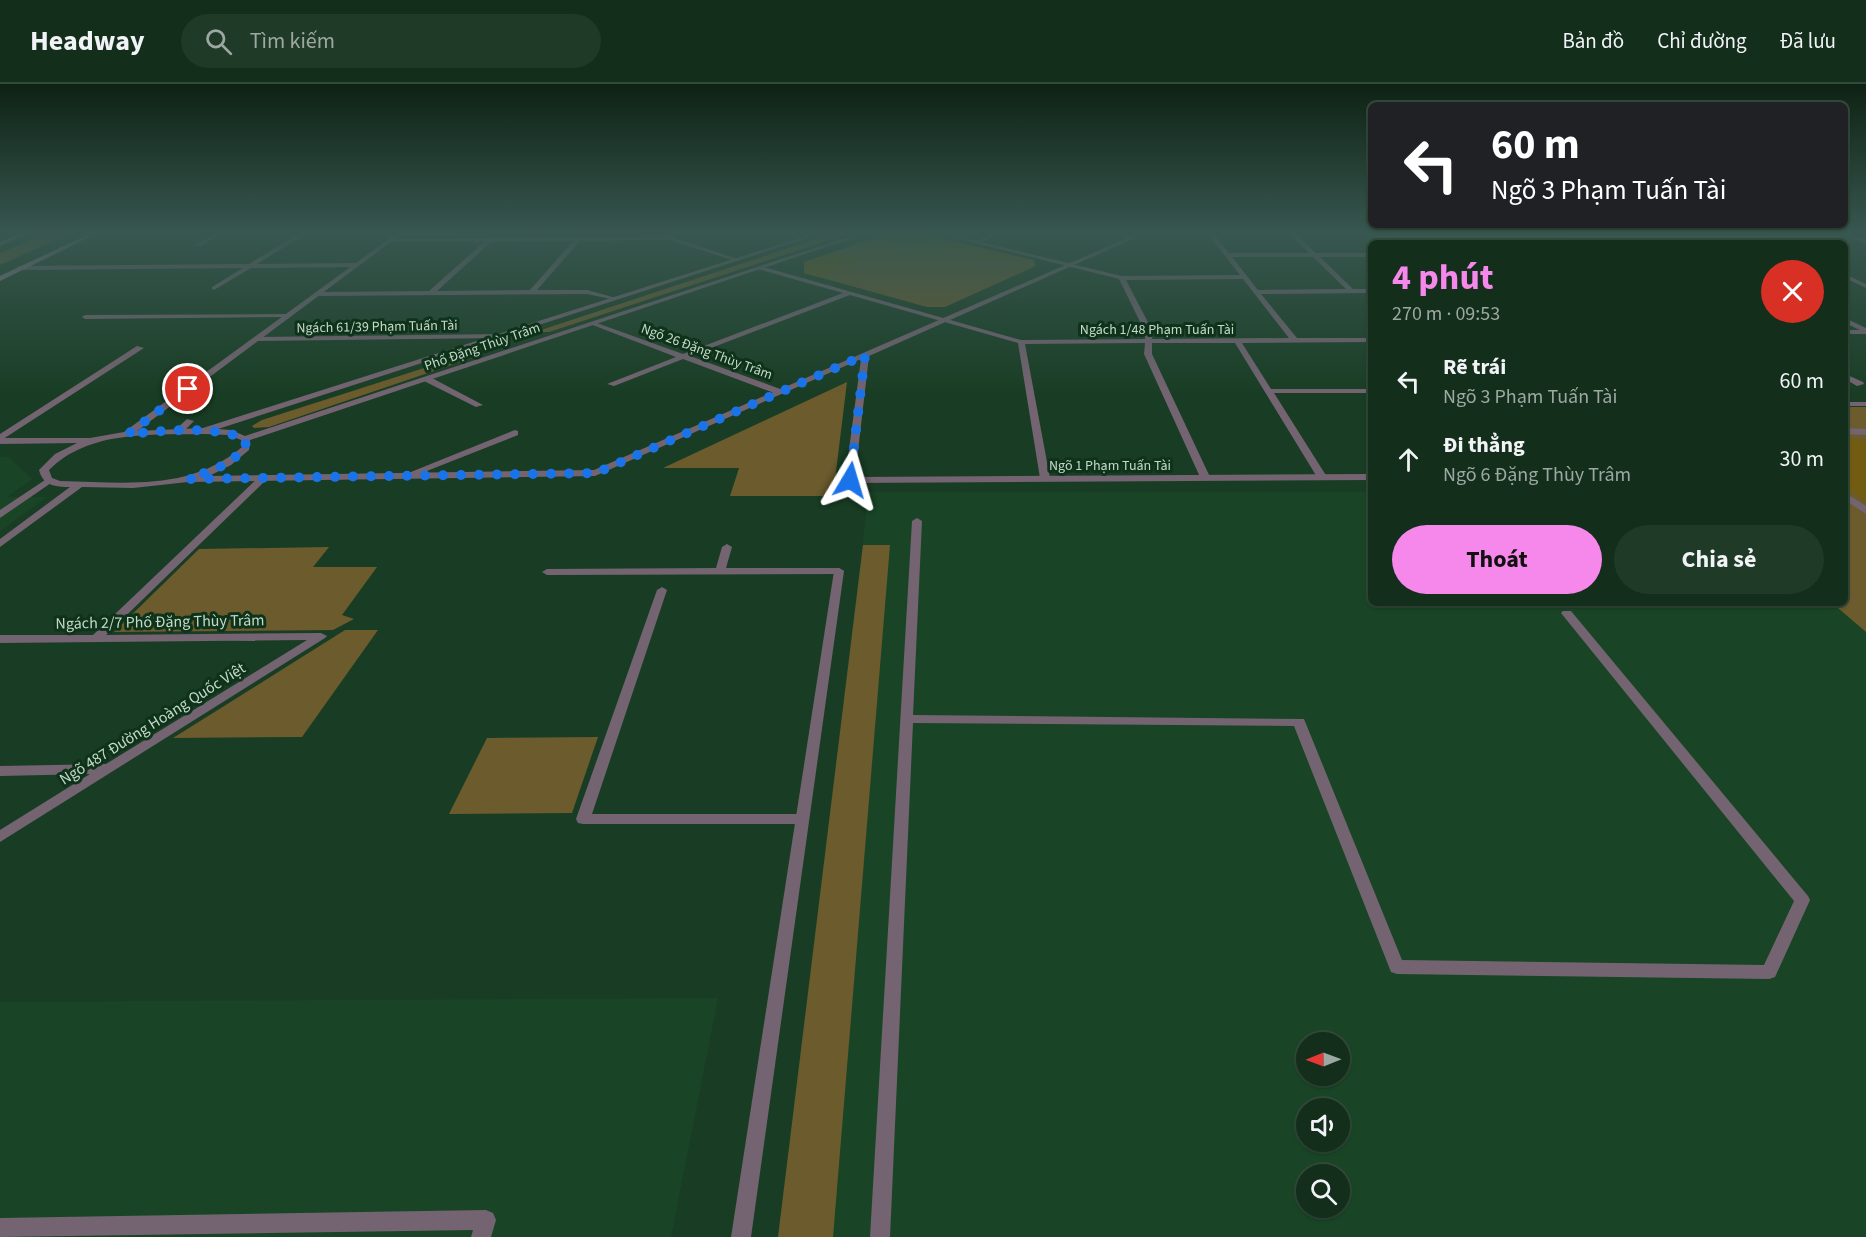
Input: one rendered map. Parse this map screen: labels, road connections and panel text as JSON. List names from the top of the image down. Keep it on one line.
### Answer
{"streets":{"street":["Ngách 61/39 Phạm Tuấn Tài","Ngách 1/48 Phạm Tuấn Tài","Phố Đặng Thùy Trâm","Ngõ 26 Đặng Thùy Trâm","Ngõ 1 Phạm Tuấn Tài","Ngách 2/7 Phố Đặng Thùy Trâm","Ngõ 487 Đường Hoàng Quốc Việt"]},"crossings":[["Ngách 61/39 Phạm Tuấn Tài","Phố Đặng Thùy Trâm"],["Phố Đặng Thùy Trâm","Ngõ 26 Đặng Thùy Trâm"],["Ngách 2/7 Phố Đặng Thùy Trâm","Ngõ 487 Đường Hoàng Quốc Việt"]],"north":"left","page":{"header":"Headway","search":"Tìm kiếm","nav":["Bản đồ","Chỉ đường","Đã lưu"],"turn":["60 m","Ngõ 3 Phạm Tuấn Tài"],"heading":["4 phút","270 m · 09:53"],"list":[{"name":"Rẽ trái","note":"Ngõ 3 Phạm Tuấn Tài","value":"60 m"},{"name":"Đi thẳng","note":"Ngõ 6 Đặng Thùy Trâm","value":"30 m"}],"buttons":["Thoát","Chia sẻ"]}}
